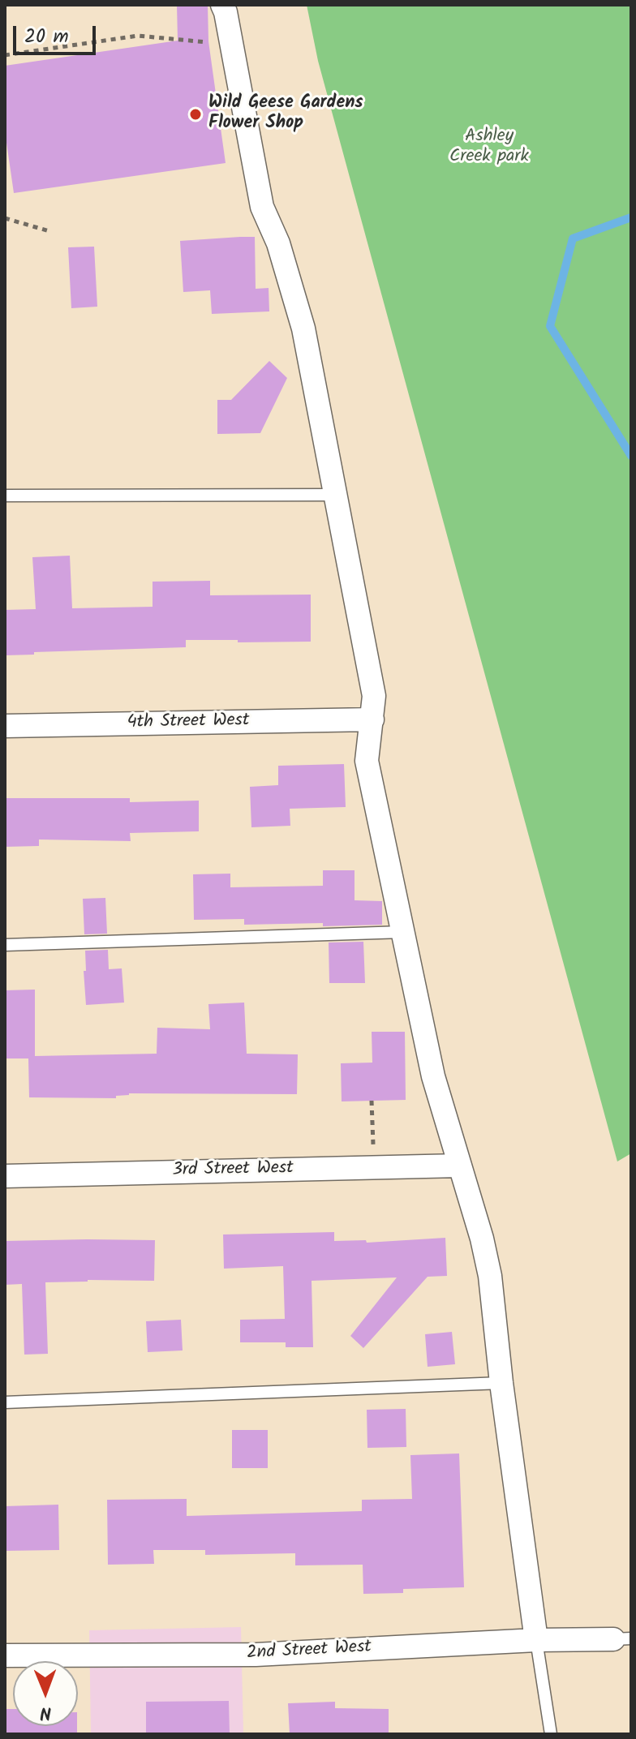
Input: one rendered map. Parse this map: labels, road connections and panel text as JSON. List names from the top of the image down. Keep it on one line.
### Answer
{"streets":{"street":["4th Street West","3rd Street West","2nd Street West"]},"parks":["Ashley Creek park"],"places":["Wild Geese Gardens Flower Shop"],"scale_bar":"20 m","north":"bottom"}
